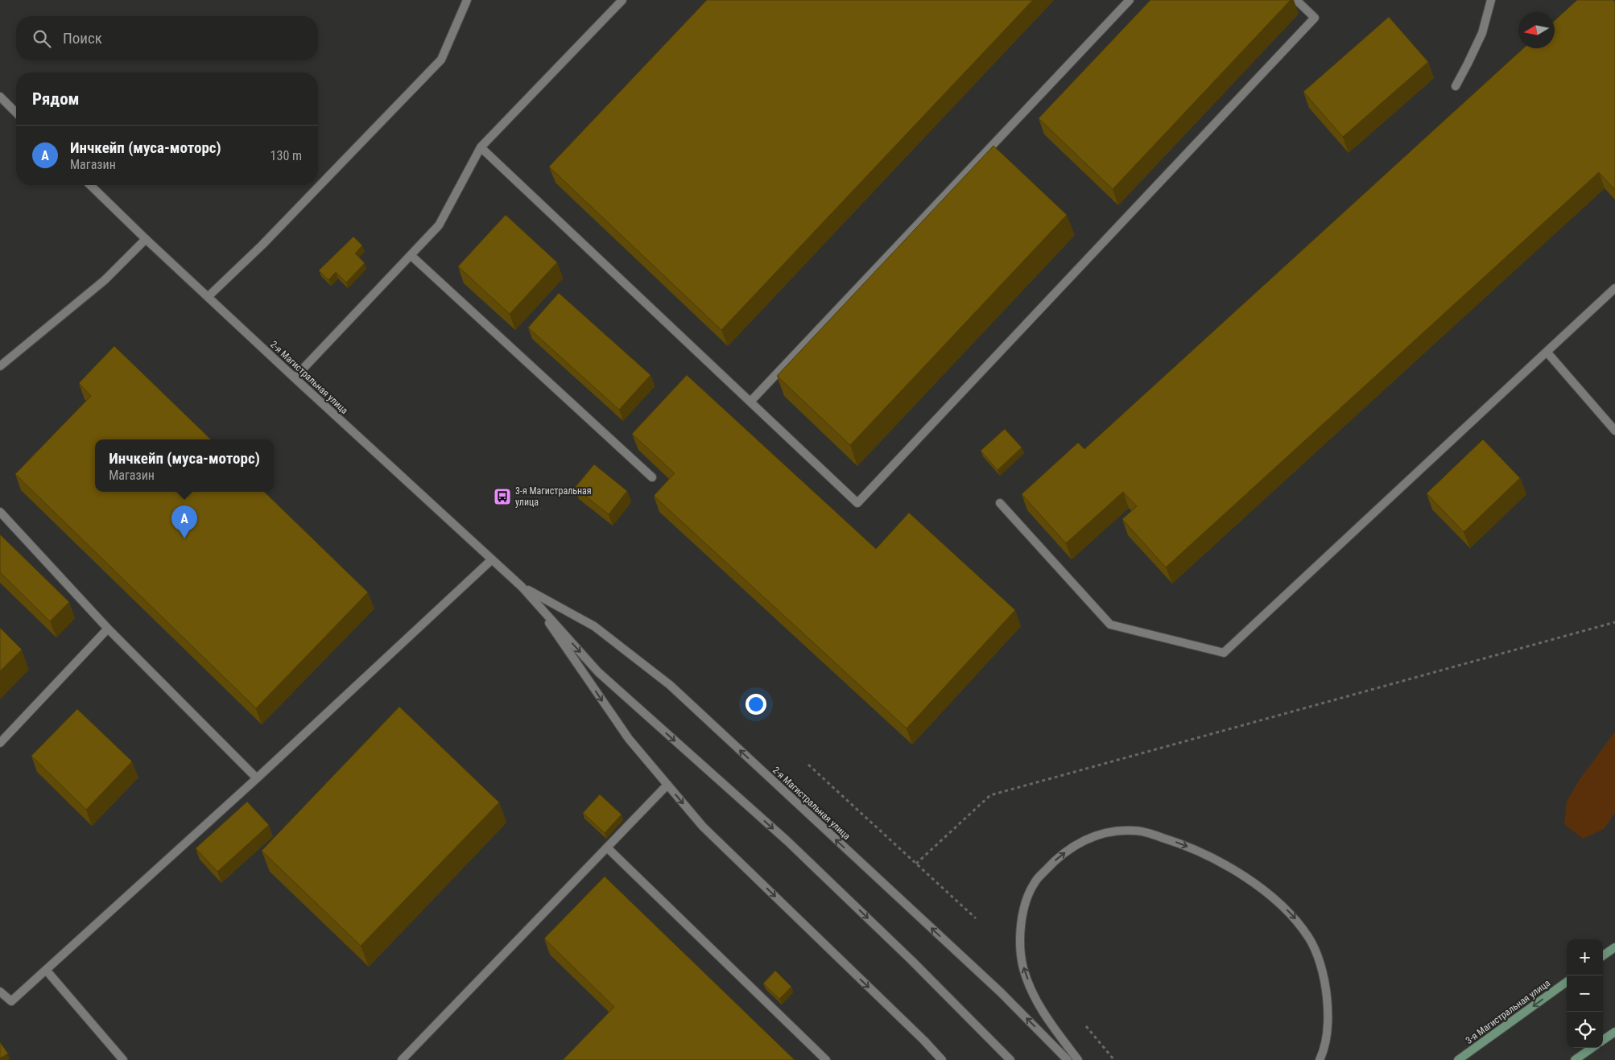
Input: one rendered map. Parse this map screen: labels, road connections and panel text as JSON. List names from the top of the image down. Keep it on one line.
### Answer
{"streets":{"main road":["3-я Магистральная улица"],"street":["2-я Магистральная улица"]},"one_way":["3-я Магистральная улица"],"places":{"bus stop":["3-я Магистральная улица"]},"north":"left","page":{"search":"Поиск","heading":"Рядом","list":[{"mark":"A","name":"Инчкейп (муса-моторс)","note":"Магазин","value":"130 m"}],"popup":["Инчкейп (муса-моторс)","Магазин"],"pins":"A","map_buttons":["+","−"]}}
